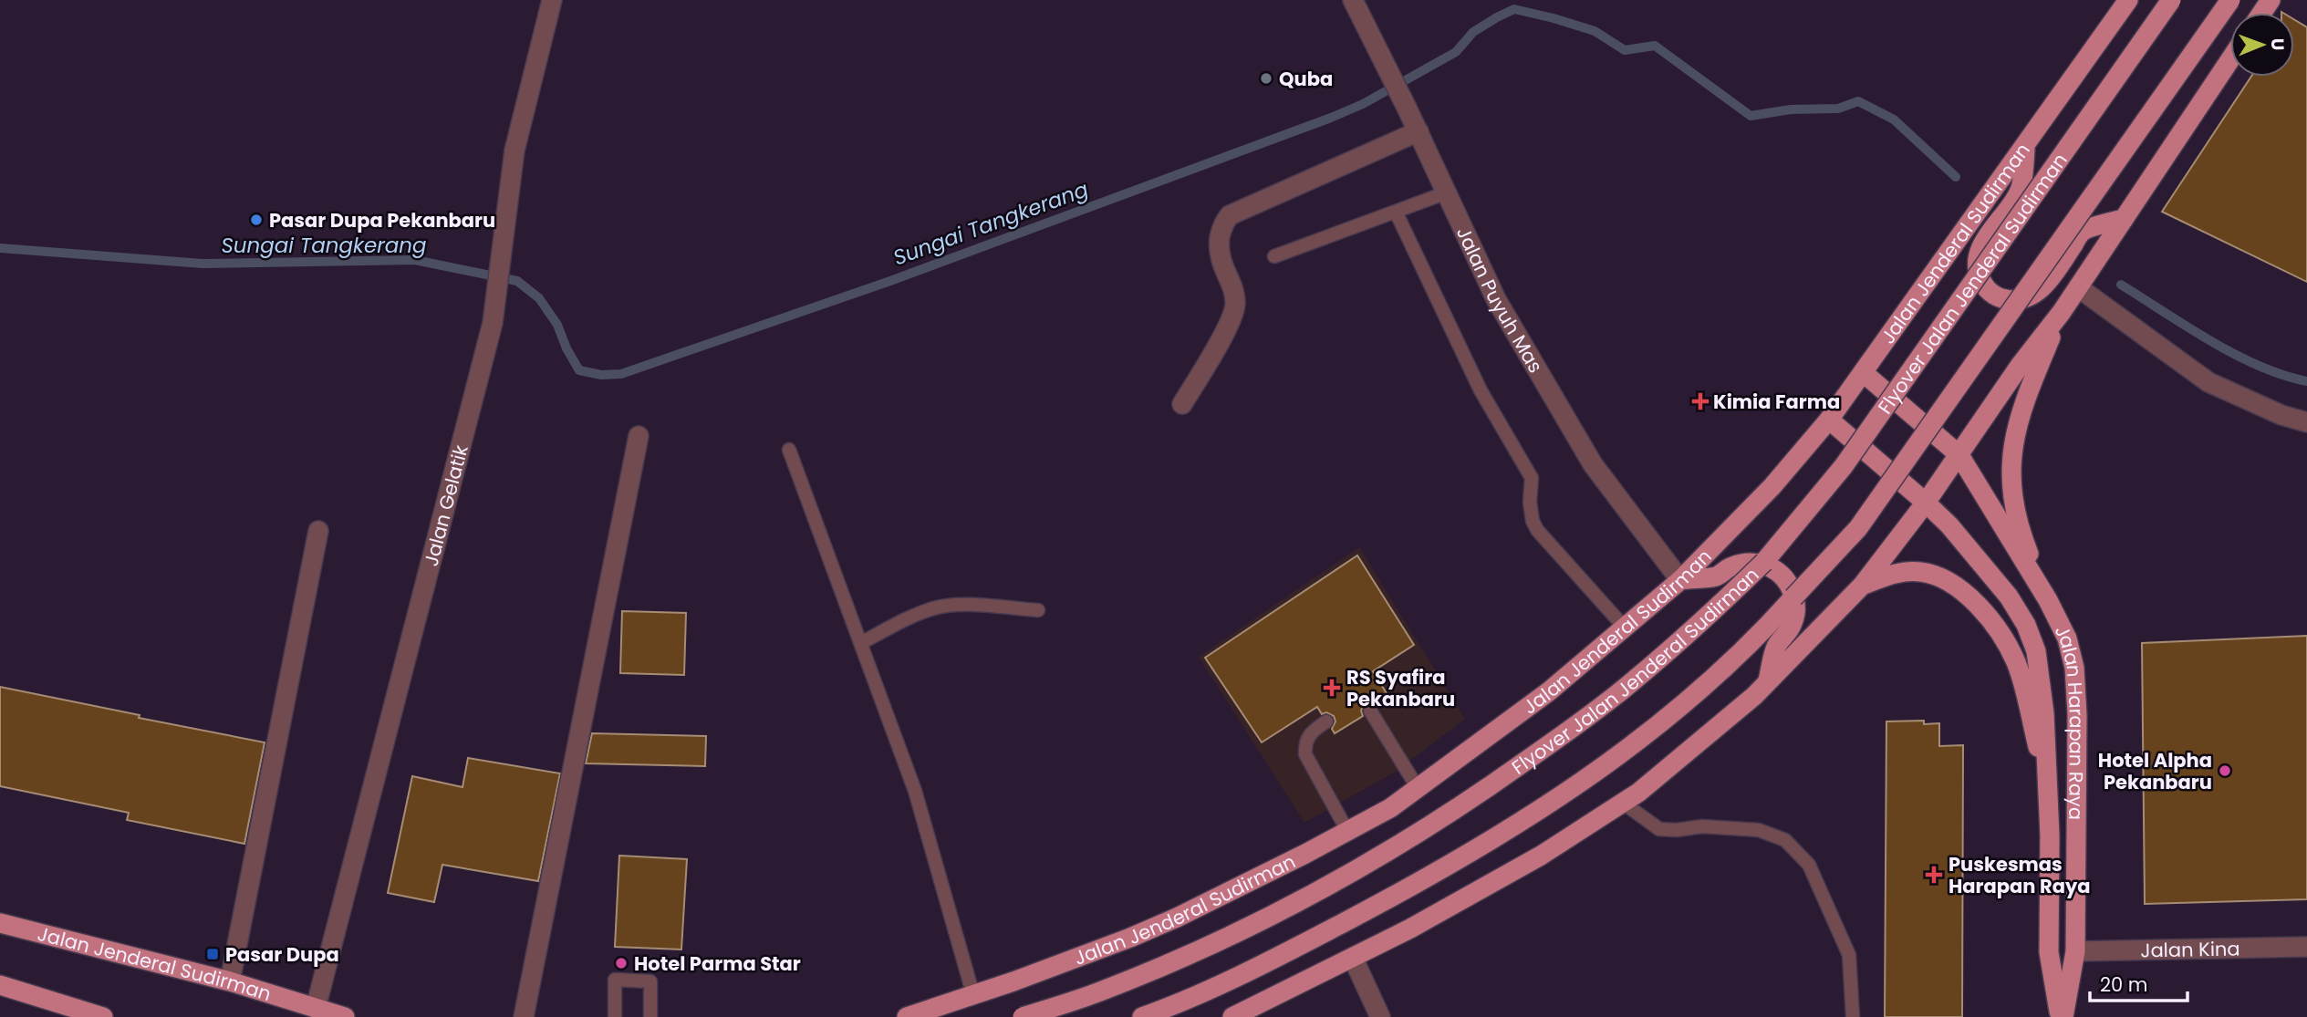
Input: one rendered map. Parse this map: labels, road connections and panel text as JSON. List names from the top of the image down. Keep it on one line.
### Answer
{"streets":{"main road":["Jalan Jenderal Sudirman","Flyover Jalan Jenderal Sudirman","Jalan Harapan Raya"],"street":["Jalan Puyuh Mas","Jalan Gelatik","Jalan Kina"]},"crossings":[["Jalan Jenderal Sudirman","Jalan Puyuh Mas"],["Jalan Jenderal Sudirman","Jalan Gelatik"],["Jalan Jenderal Sudirman","Jalan Harapan Raya"],["Jalan Harapan Raya","Jalan Kina"]],"water":["Sungai Tangkerang"],"places":{"other":["Quba","Pasar Dupa Pekanbaru","Hotel Alpha Pekanbaru","Hotel Parma Star"],"health":["Kimia Farma","RS Syafira Pekanbaru","Puskesmas Harapan Raya"],"transit":["Pasar Dupa"]},"scale_bar":"20 m","north":"right"}
